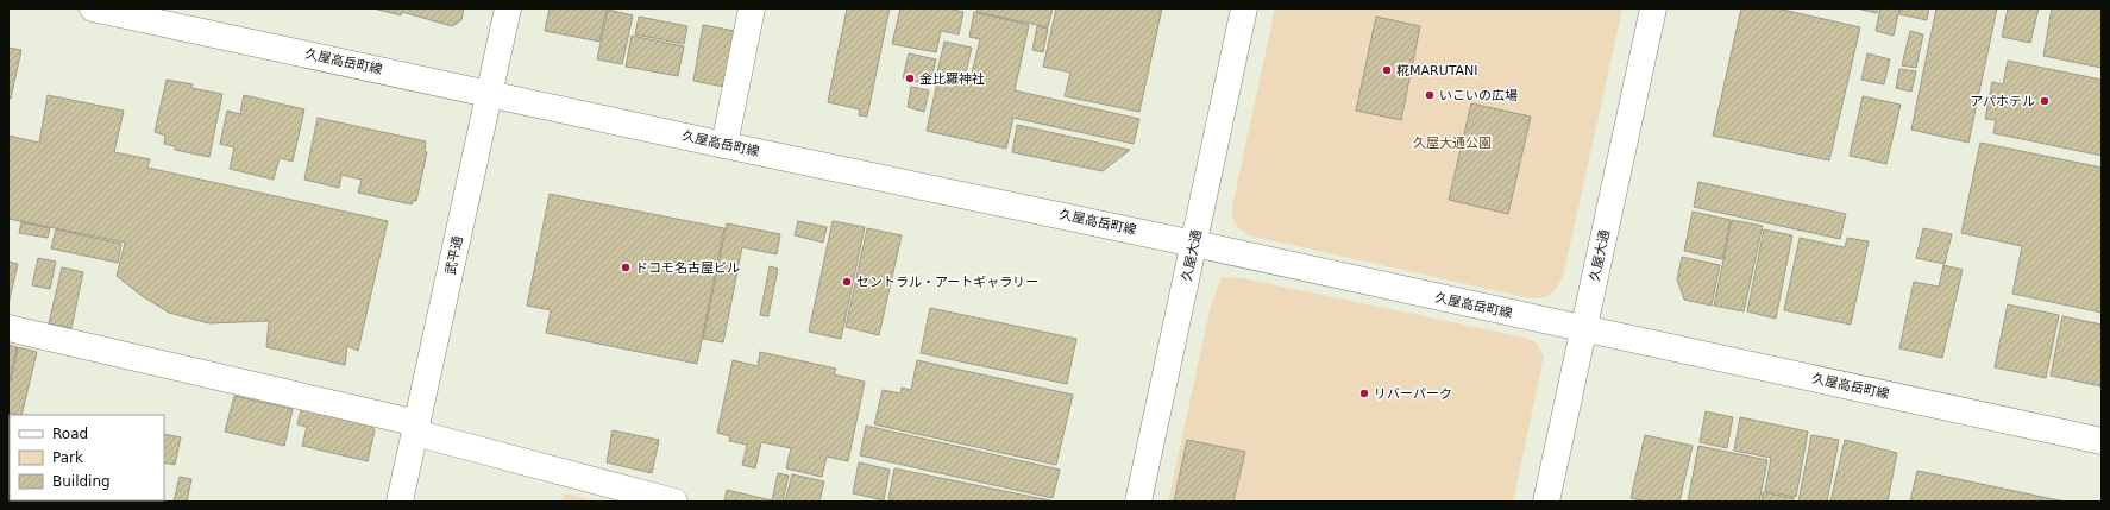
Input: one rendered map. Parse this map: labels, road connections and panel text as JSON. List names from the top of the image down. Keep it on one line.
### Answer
{"streets":{"street":["久屋高岳町線","武平通","久屋大通"]},"crossings":[["久屋高岳町線","武平通"],["久屋高岳町線","久屋大通"]],"parks":["久屋大通公園"],"places":["糀MARUTANI","金比羅神社","いこいの広場","アパホテル","ドコモ名古屋ビル","セントラル・アートギャラリー","リバーパーク"],"legend":["Road","Park","Building"]}
